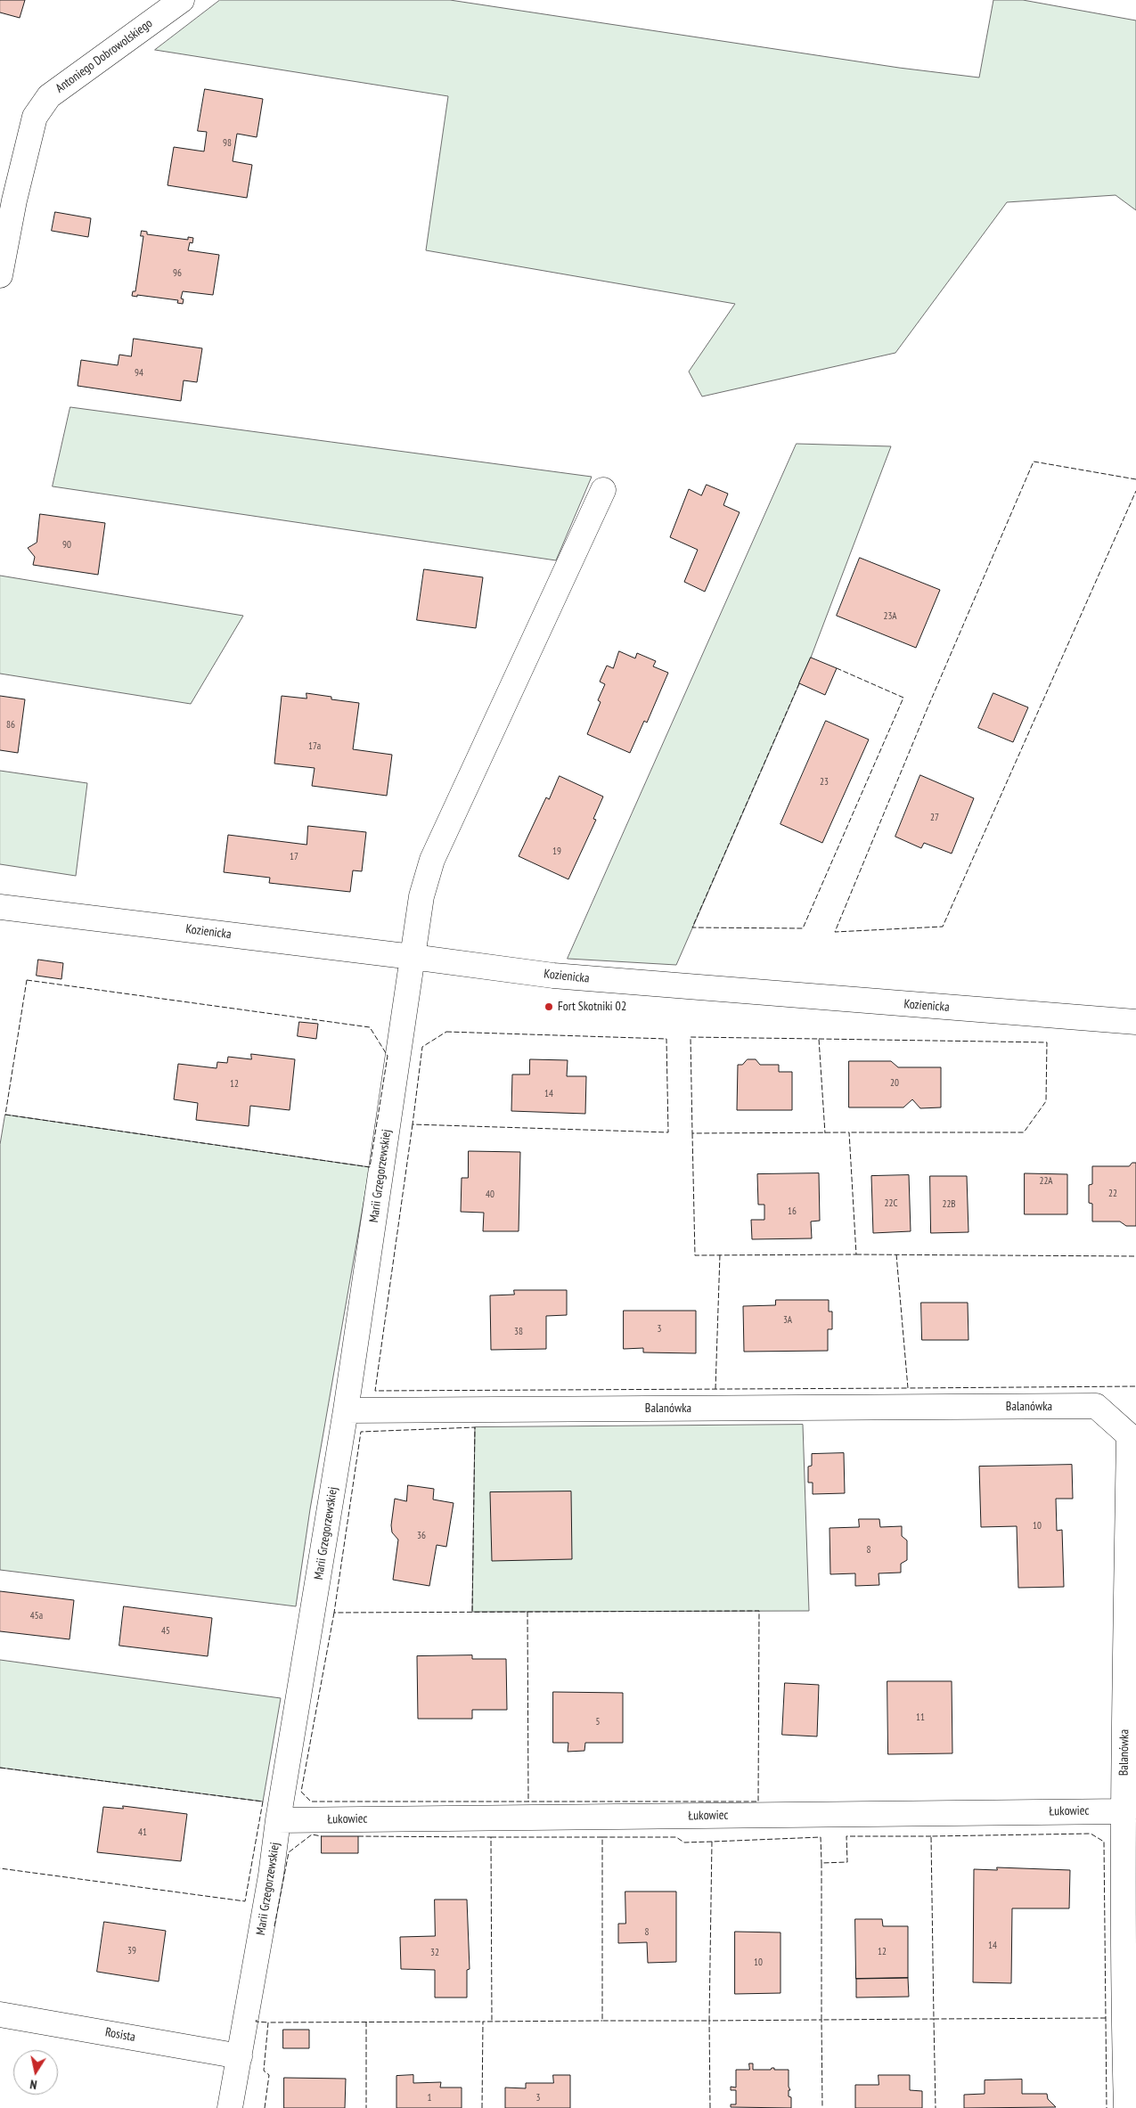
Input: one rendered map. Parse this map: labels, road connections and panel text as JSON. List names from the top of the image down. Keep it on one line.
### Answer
{"streets":{"street":["Antoniego Dobrowolskiego","Kozienicka","Marii Grzegorzewskiej","Balanówka","Łukowiec","Rosista"]},"crossings":[["Kozienicka","Marii Grzegorzewskiej"],["Marii Grzegorzewskiej","Balanówka"],["Marii Grzegorzewskiej","Łukowiec"],["Marii Grzegorzewskiej","Rosista"],["Balanówka","Łukowiec"]],"places":["Fort Skotniki 02"],"house_numbers":["98","96","94","90","23A","86","17a","23","27","19","17","20","12","14","22A","22","40","22C","22B","16","3A","3","38","10","36","8","45a","45","11","5","41","8","14","39","12","32","10","1","3"],"north":"bottom"}
